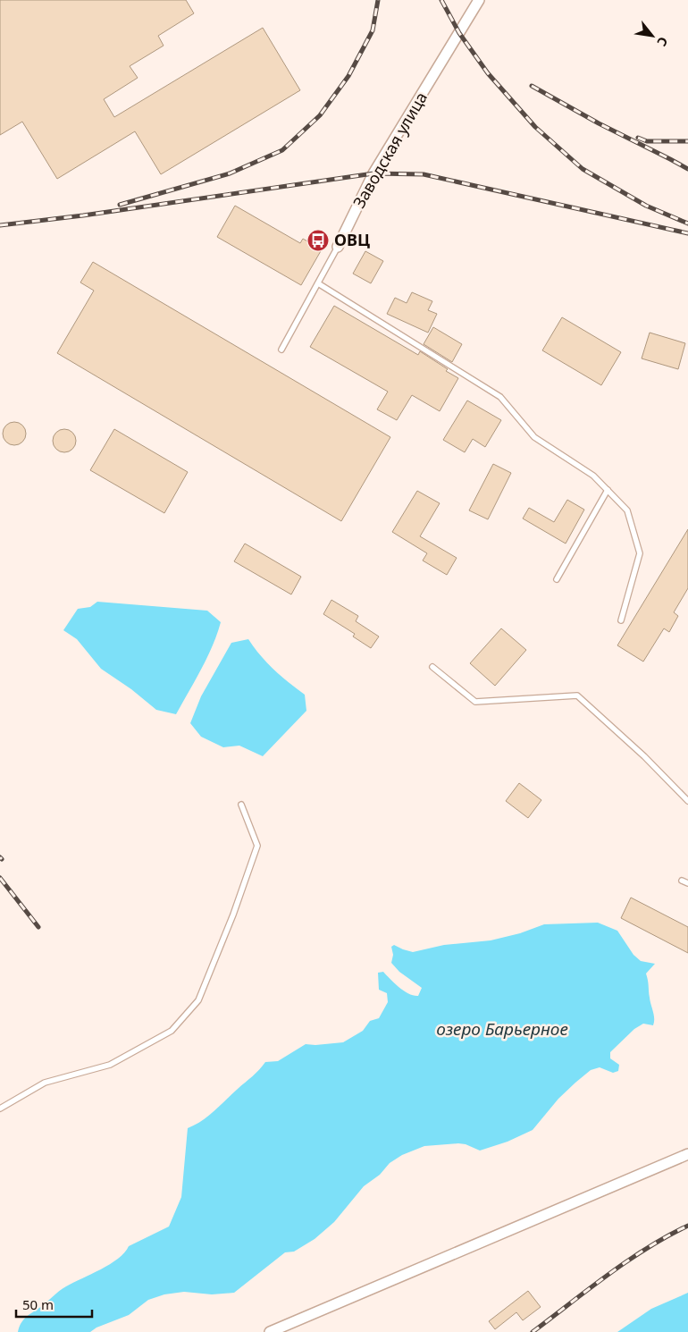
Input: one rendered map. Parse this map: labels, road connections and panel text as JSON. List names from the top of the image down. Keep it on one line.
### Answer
{"streets":{"street":["Заводская улица"]},"water":["озеро Барьерное"],"places":{"bus stop":["ОВЦ"]},"scale_bar":"50 m","north":"bottom right"}
